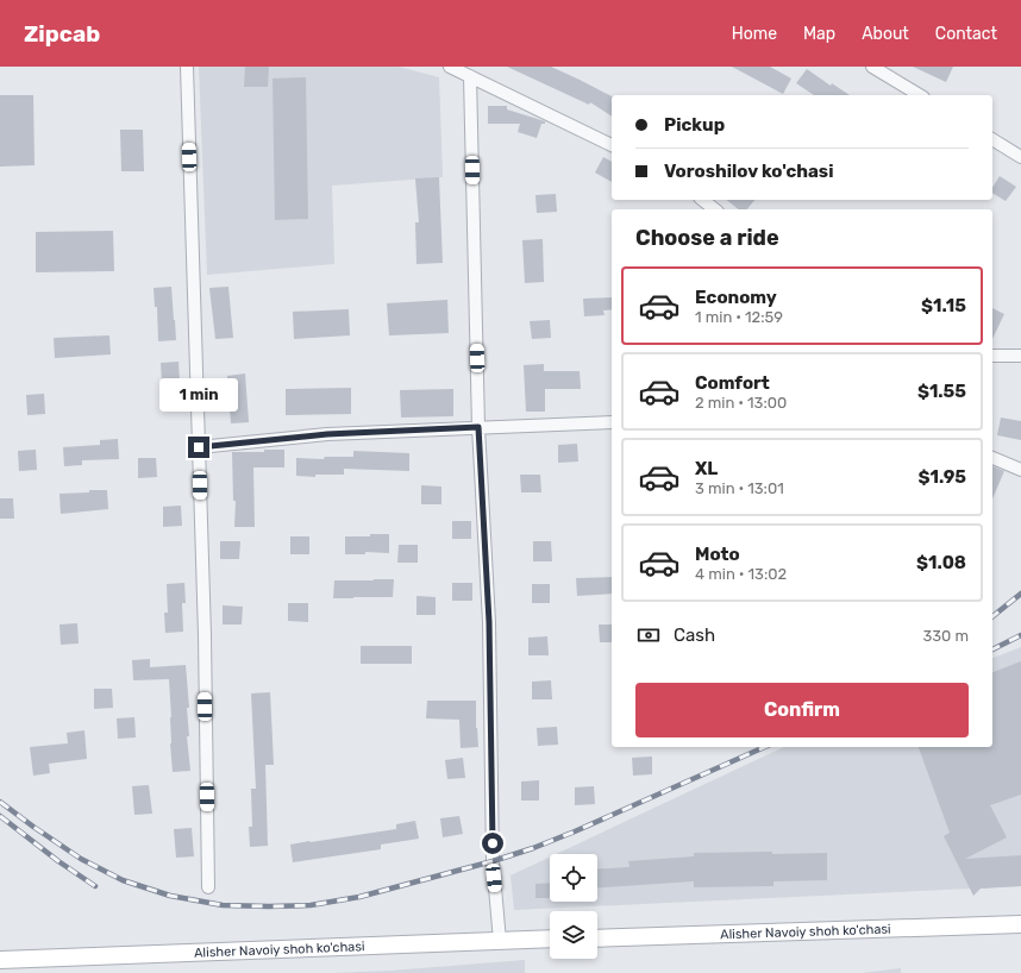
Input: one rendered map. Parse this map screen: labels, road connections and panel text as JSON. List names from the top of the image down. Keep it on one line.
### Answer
{"streets":{"street":["Alisher Navoiy shoh ko'chasi"]},"page":{"header":"Zipcab","nav":["Home","Map","About","Contact"],"banner":["Pickup","Voroshilov ko'chasi"],"heading":"Choose a ride","list":[{"name":"Economy","note":"1 min · 12:59","value":"$1.15"},{"name":"Comfort","note":"2 min · 13:00","value":"$1.55"},{"name":"XL","note":"3 min · 13:01","value":"$1.95"},{"name":"Moto","note":"4 min · 13:02","value":"$1.08"}],"bubble":"1 min","pay":["Cash","330 m"],"buttons":"Confirm"}}
